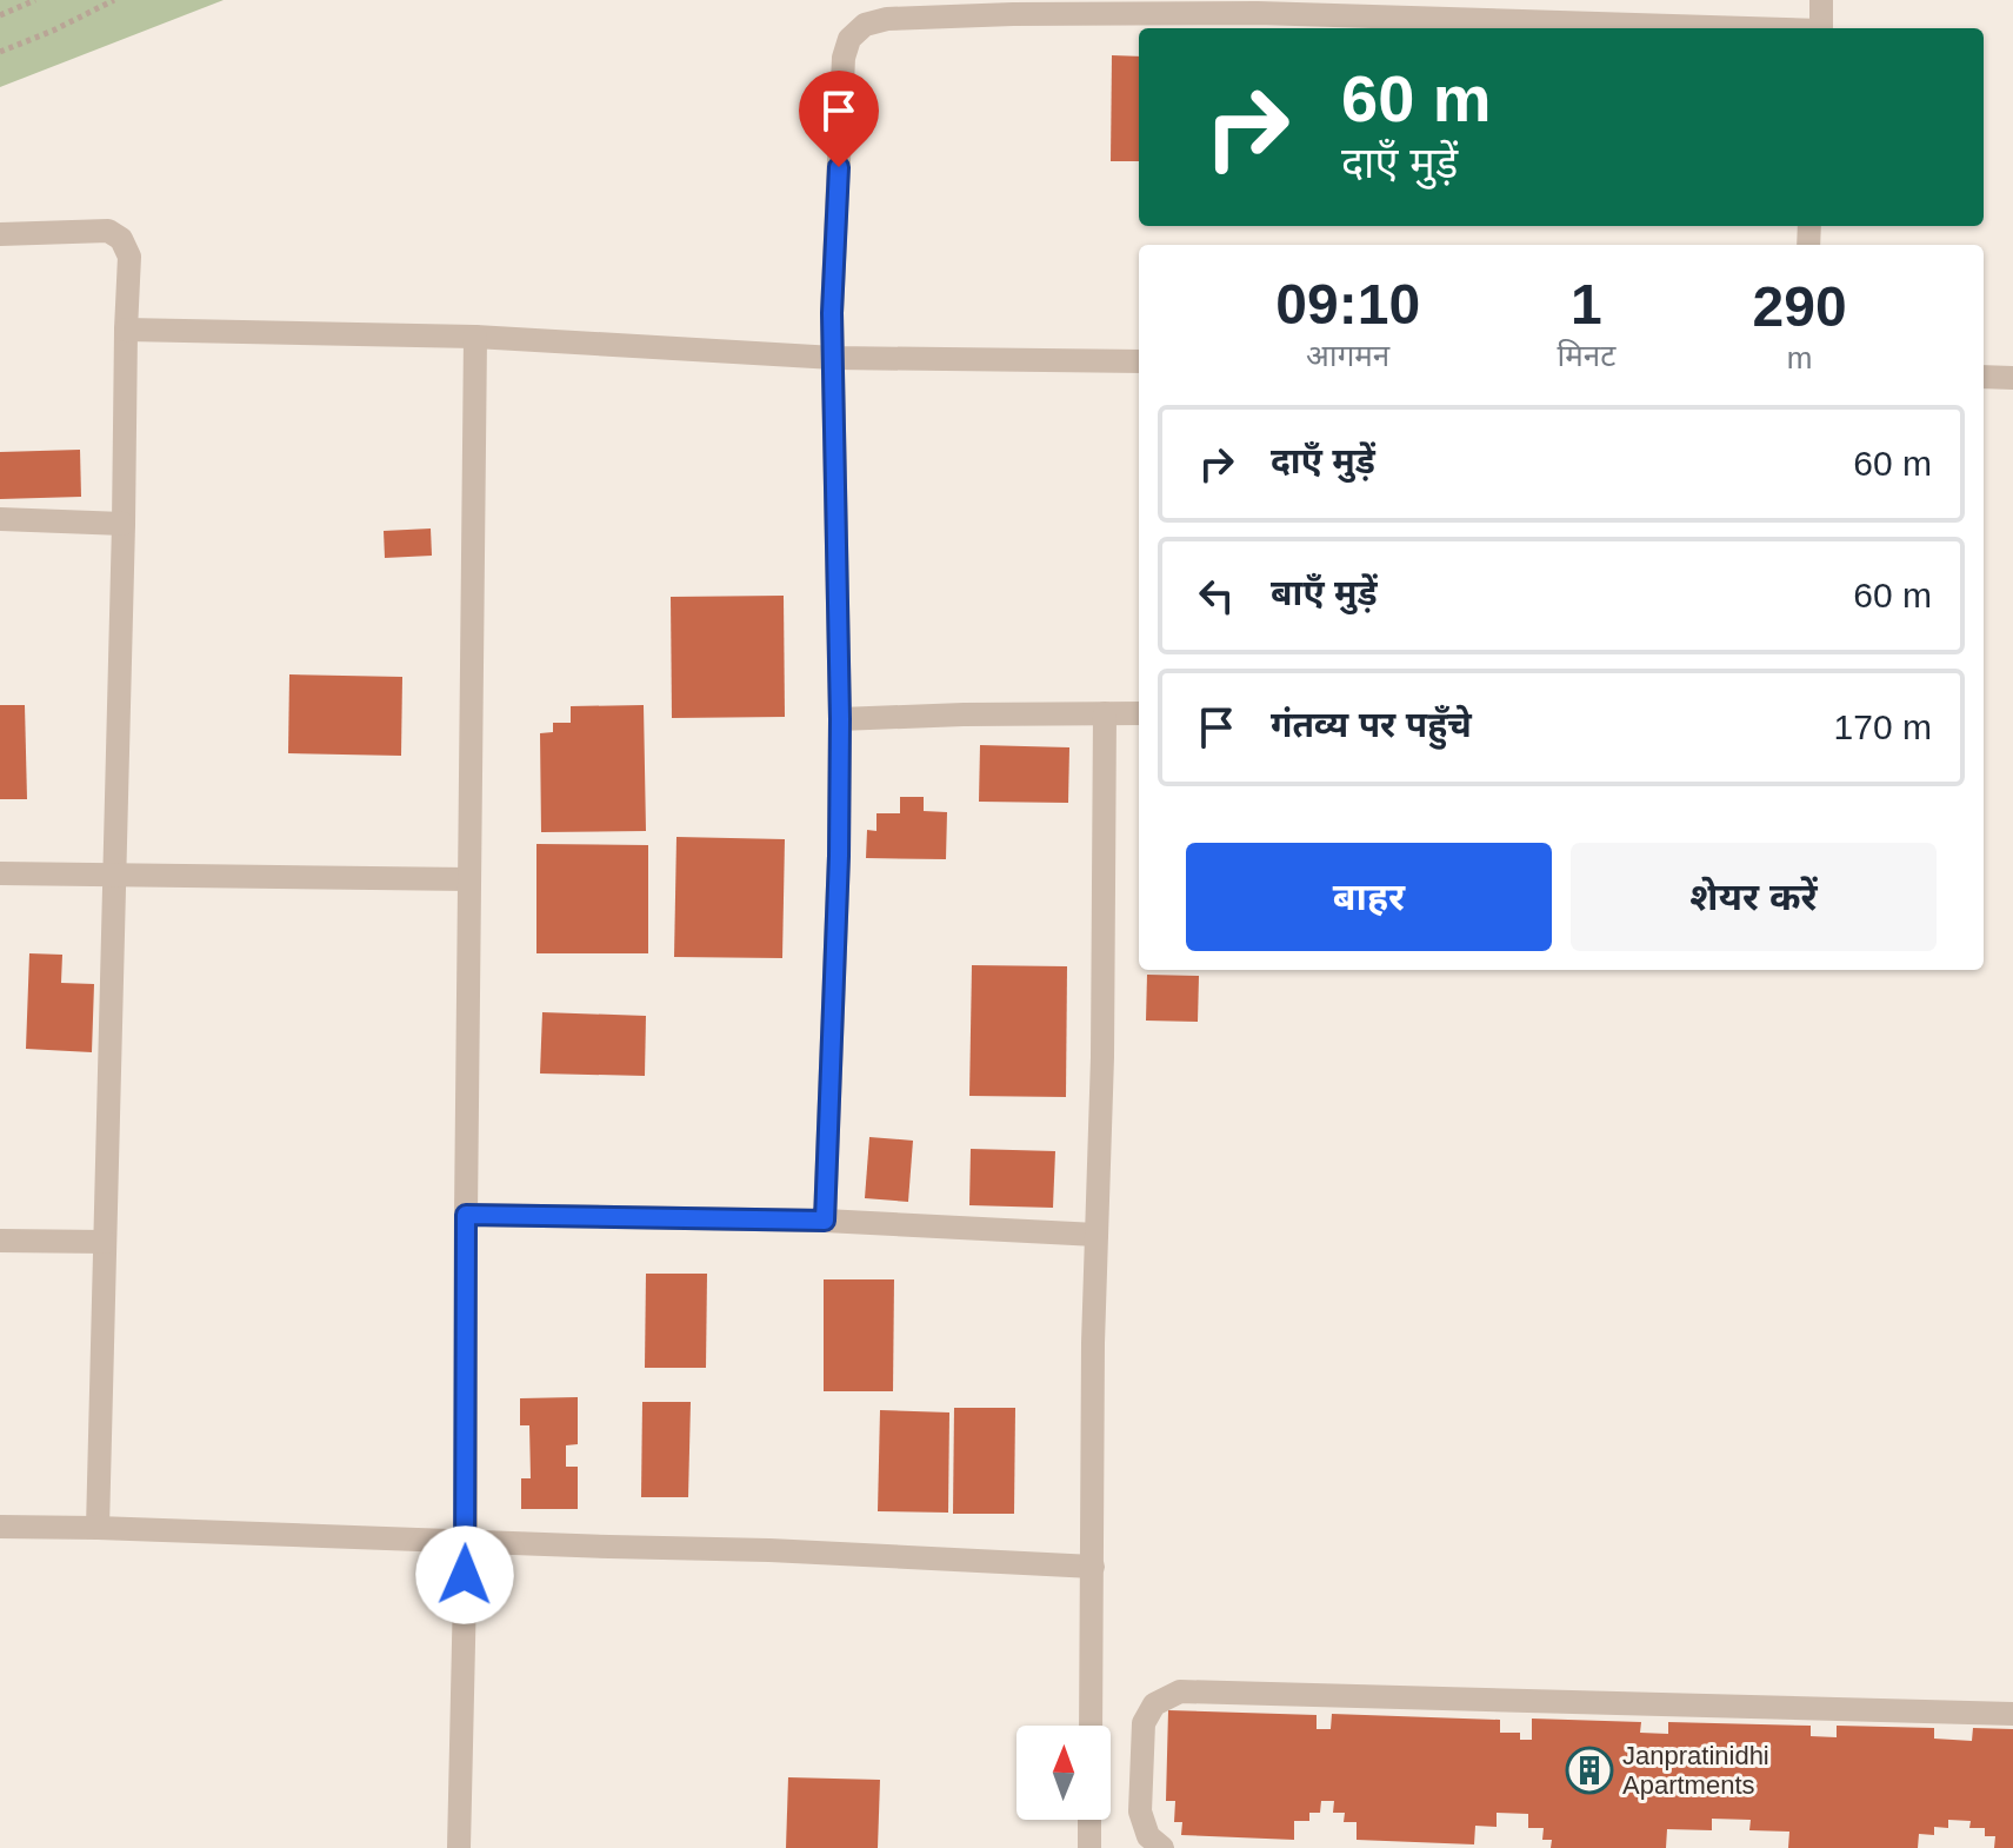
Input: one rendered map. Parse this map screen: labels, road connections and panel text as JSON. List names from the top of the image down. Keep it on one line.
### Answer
{"places":{"building":["Janpratinidhi Apartments"]},"north":"top","page":{"turn":["60 m","दाएँ मुड़ें"],"eta":["09:10","आगमन","1","मिनट","290","m"],"list":[{"name":"दाएँ मुड़ें","value":"60 m"},{"name":"बाएँ मुड़ें","value":"60 m"},{"name":"गंतव्य पर पहुँचे","value":"170 m"}],"buttons":["बाहर","शेयर करें"]}}
